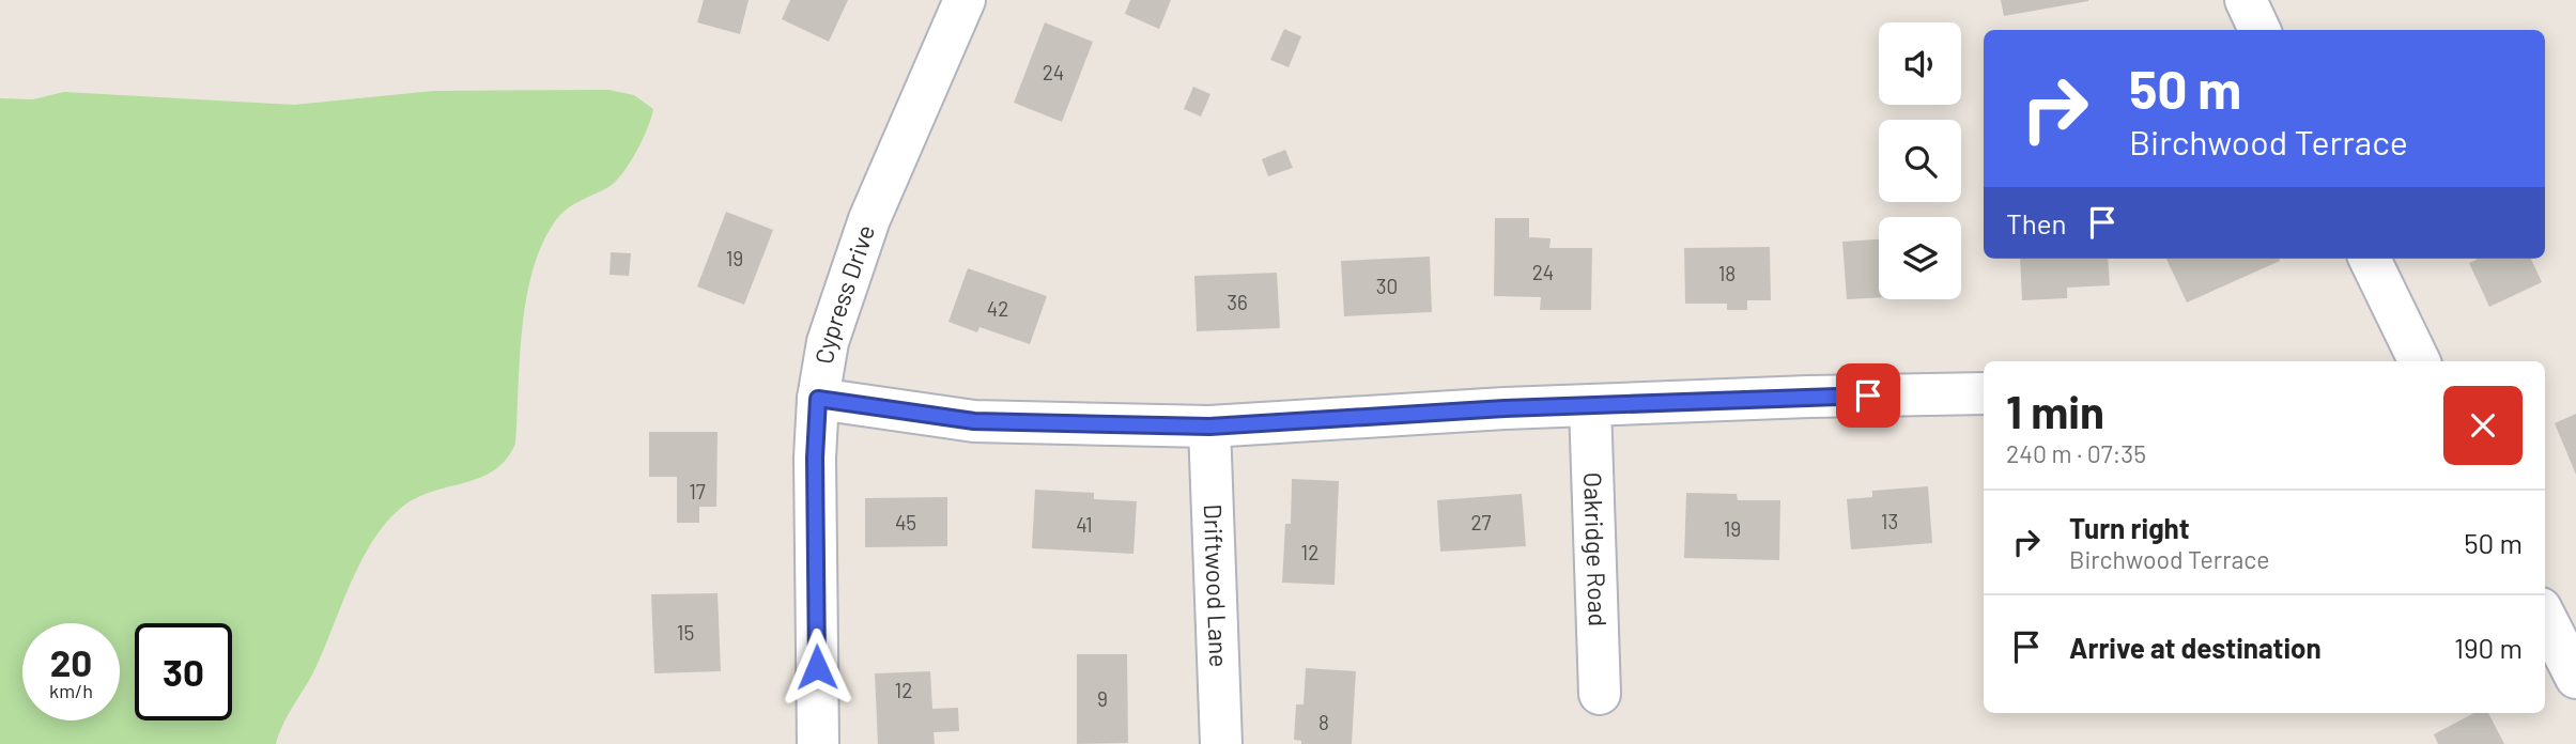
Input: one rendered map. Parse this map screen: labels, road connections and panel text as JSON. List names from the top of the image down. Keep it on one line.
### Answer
{"streets":{"street":["Cypress Drive","Oakridge Road","Driftwood Lane"]},"house_numbers":["24","19","24","18","30","36","42","17","13","45","27","41","19","12","15","12","9","8"],"page":{"turn":["50 m","Birchwood Terrace"],"then":"Then","heading":["1 min","240 m · 07:35"],"list":[{"name":"Turn right","note":"Birchwood Terrace","value":"50 m"},{"name":"Arrive at destination","value":"190 m"}],"speed":"20 km/h","limit":"30"}}
